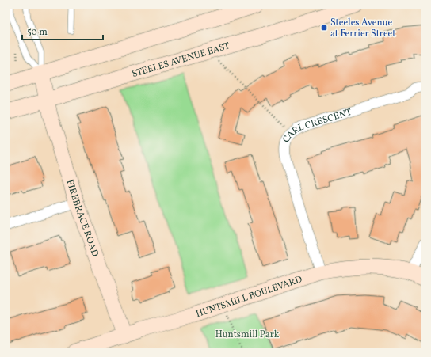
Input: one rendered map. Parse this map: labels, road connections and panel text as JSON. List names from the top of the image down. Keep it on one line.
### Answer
{"streets":{"street":["STEELES AVENUE EAST","CARL CRESCENT","FIREBRACE ROAD","HUNTSMILL BOULEVARD"]},"crossings":[["STEELES AVENUE EAST","FIREBRACE ROAD"],["CARL CRESCENT","HUNTSMILL BOULEVARD"],["FIREBRACE ROAD","HUNTSMILL BOULEVARD"]],"parks":["Huntsmill Park"],"places":{"transit":["Steeles Avenue at Ferrier Street"]},"scale_bar":"50 m"}
